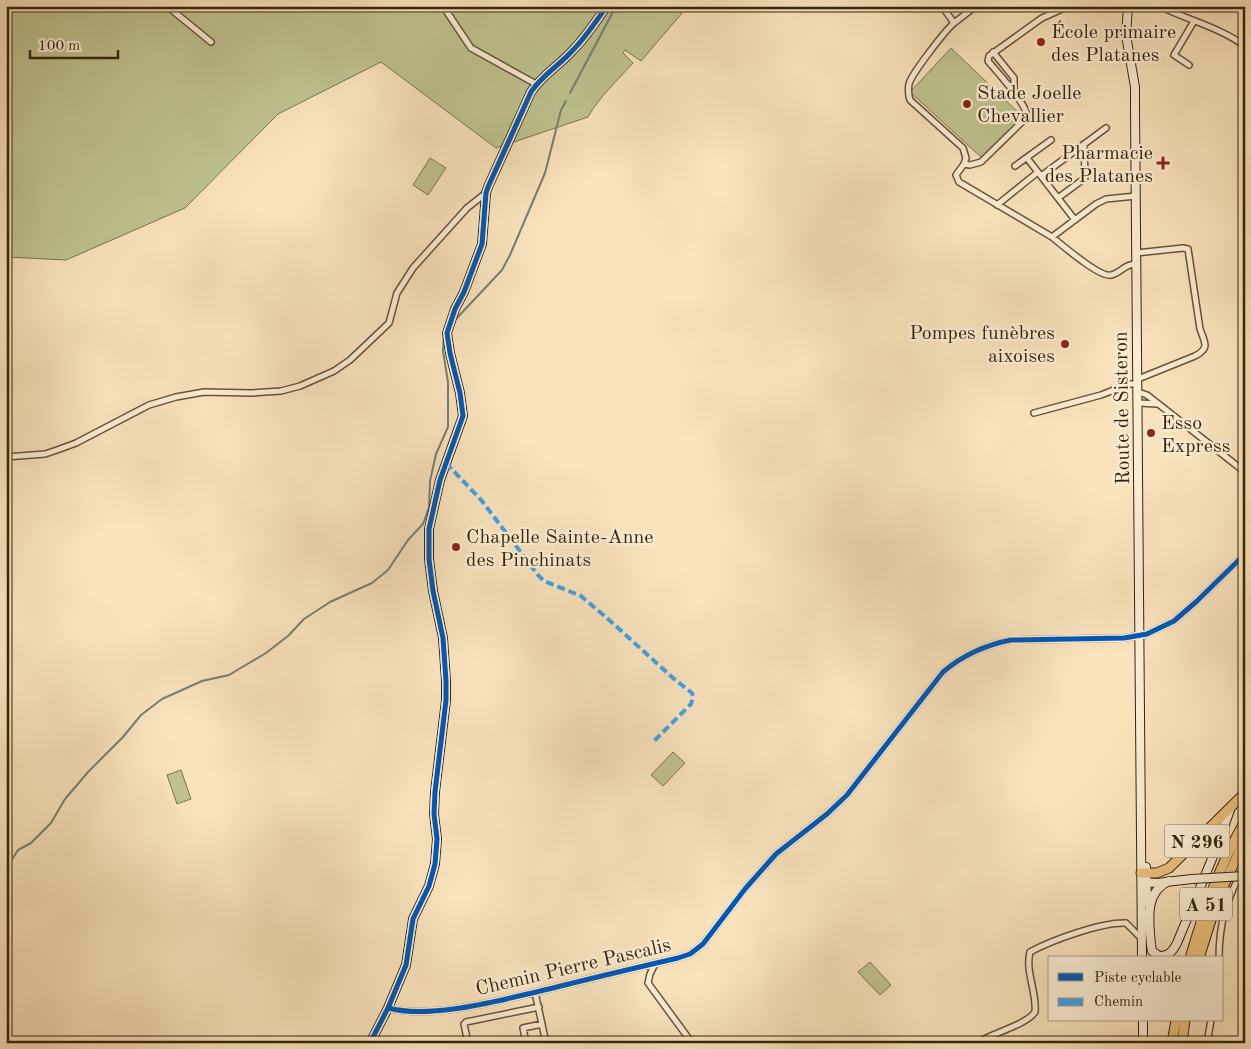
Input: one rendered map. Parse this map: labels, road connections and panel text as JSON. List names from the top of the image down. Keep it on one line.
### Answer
{"streets":{"highway":["N 296","A 51"],"street":["Route de Sisteron","Chemin Pierre Pascalis"]},"crossings":[["Route de Sisteron","N 296"],["Route de Sisteron","Chemin Pierre Pascalis"]],"places":{"other":["École primaire des Platanes","Stade Joelle Chevallier","Pompes funèbres aixoises","Esso Express","Chapelle Sainte-Anne des Pinchinats"],"health":["Pharmacie des Platanes"]},"legend":["Piste cyclable","Chemin"],"scale_bar":"100 m"}
